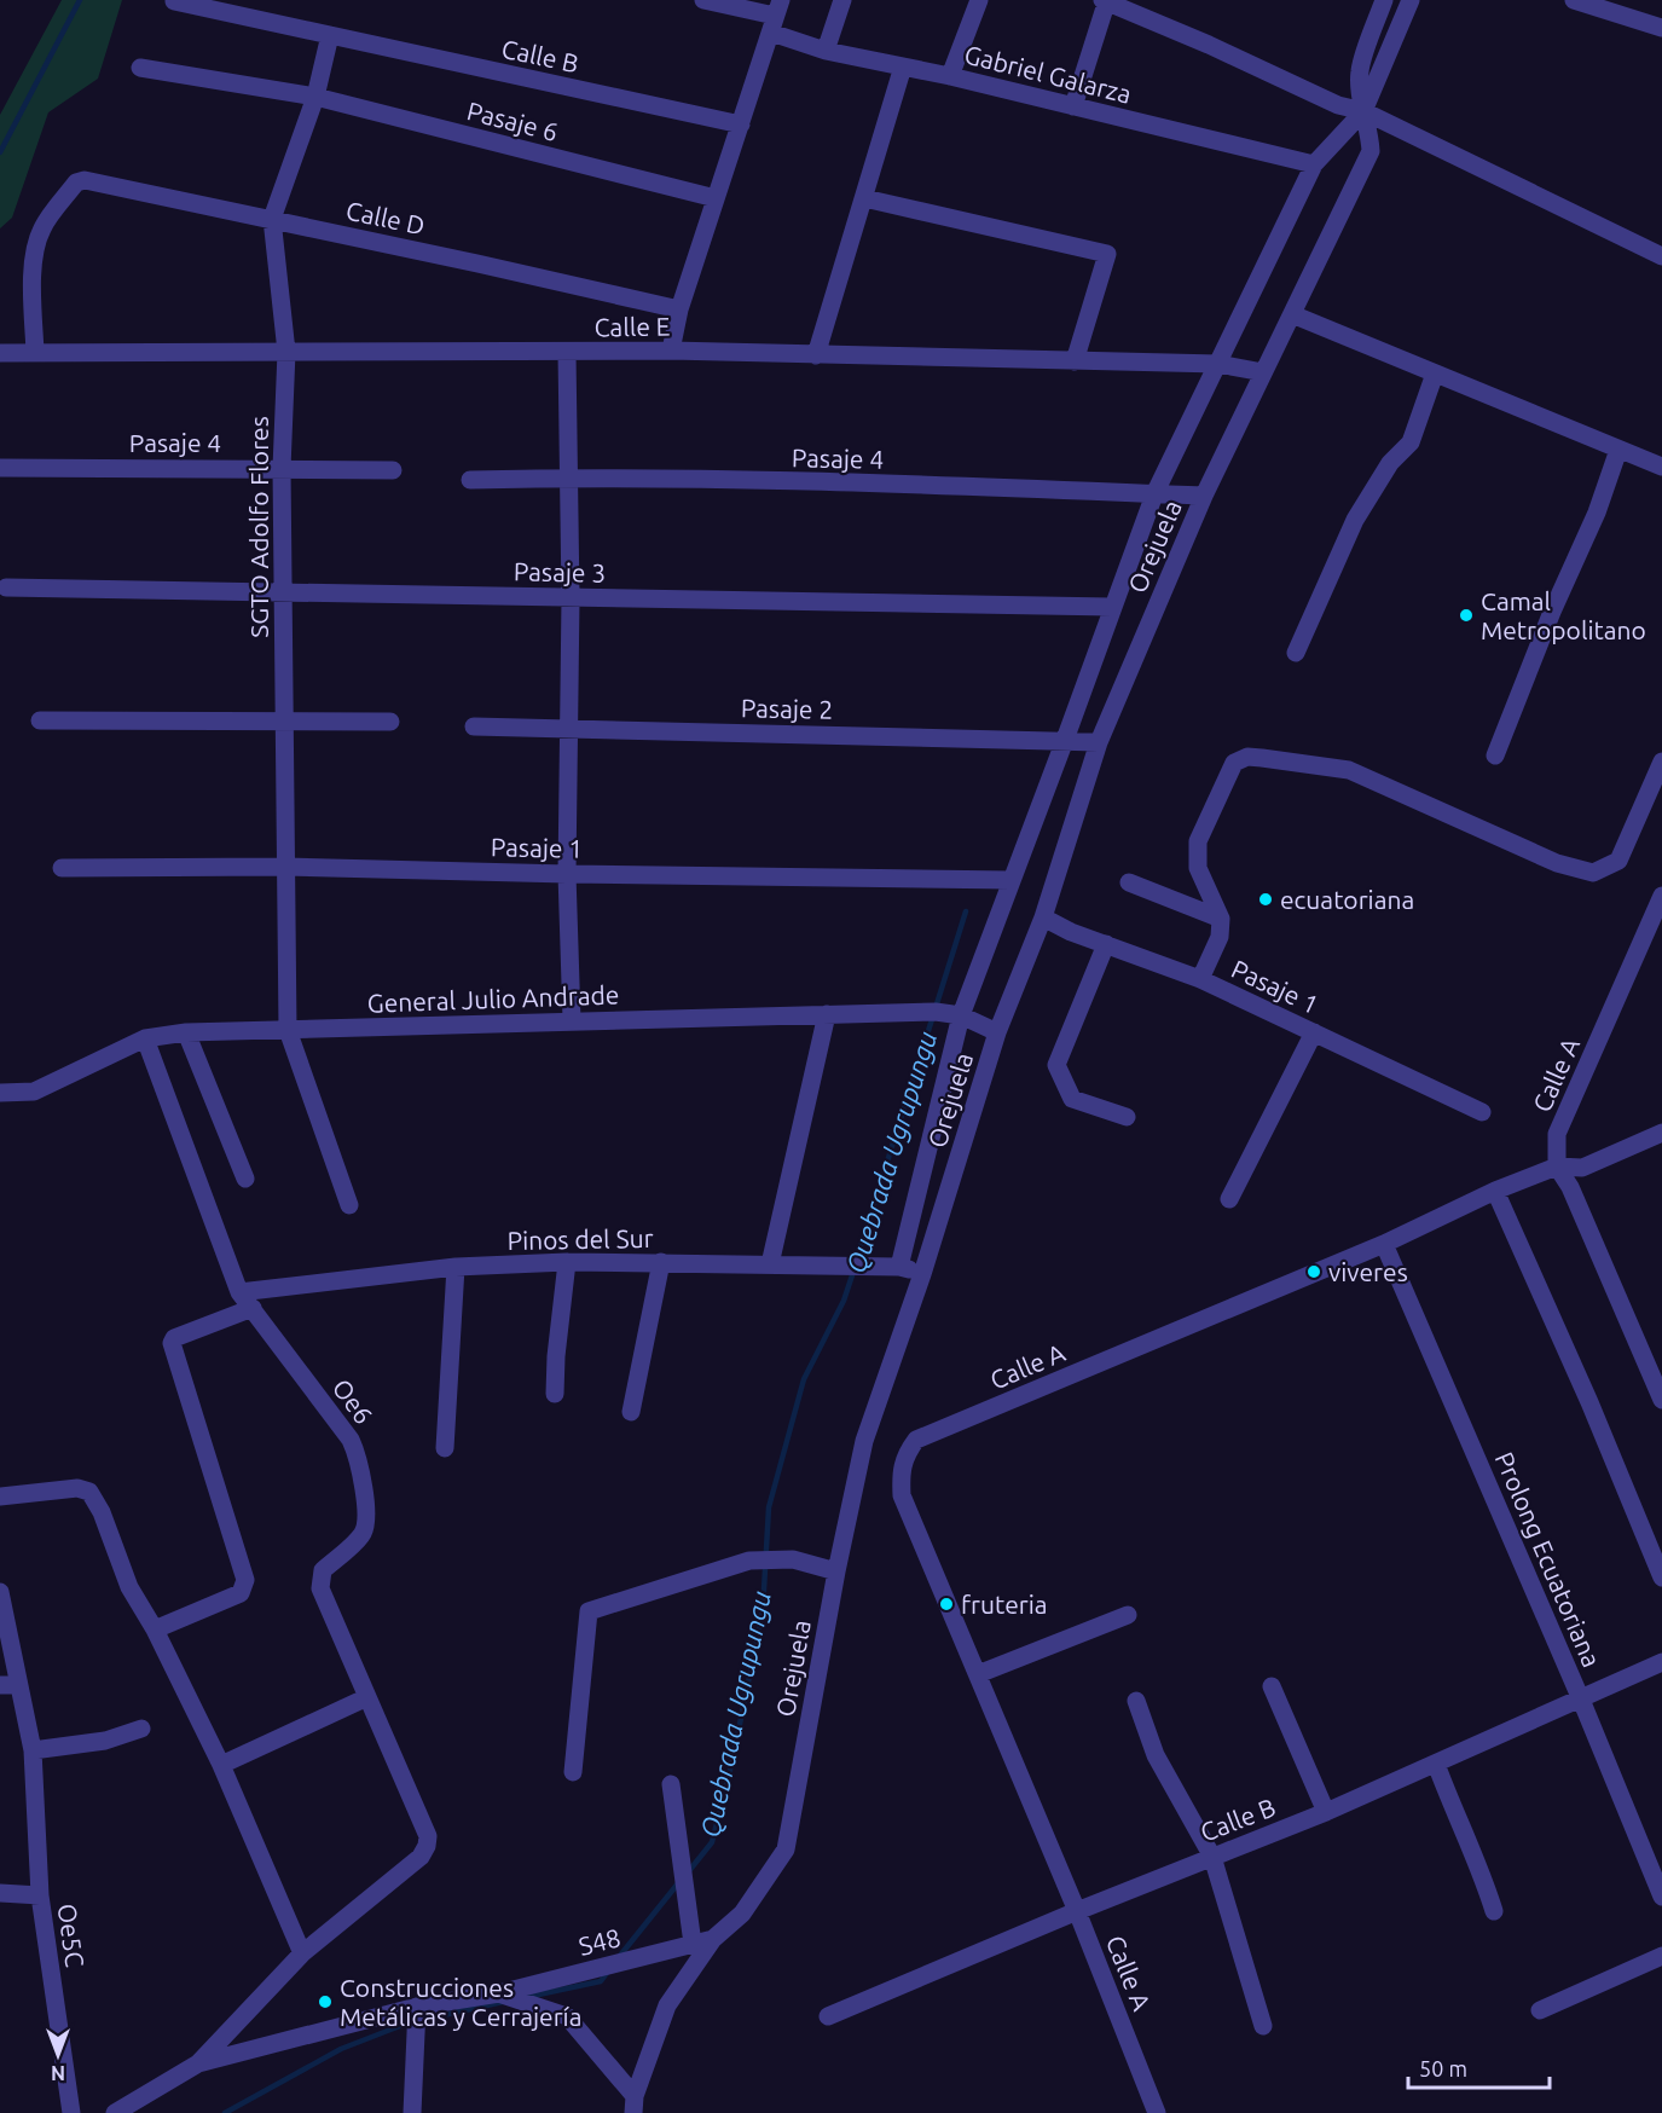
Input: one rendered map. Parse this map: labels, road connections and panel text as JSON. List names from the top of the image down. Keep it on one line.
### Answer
{"streets":{"street":["Calle B","Gabriel Galarza","Pasaje 6","Calle D","Calle E","Pasaje 4","SGTO Adolfo Flores","Orejuela","Pasaje 3","Pasaje 2","Pasaje 1","General Julio Andrade","Calle A","Pinos del Sur","Oe6","Prolong Ecuatoriana","Oe5C","S48"]},"crossings":[["Calle B","SGTO Adolfo Flores"],["Calle B","Calle A"],["Calle B","Prolong Ecuatoriana"],["Pasaje 6","SGTO Adolfo Flores"],["Calle D","Calle E"],["Calle D","SGTO Adolfo Flores"],["Calle E","SGTO Adolfo Flores"],["Calle E","Orejuela"],["Pasaje 4","SGTO Adolfo Flores"],["Pasaje 4","Orejuela"],["SGTO Adolfo Flores","Pasaje 3"],["SGTO Adolfo Flores","Pasaje 1"],["SGTO Adolfo Flores","General Julio Andrade"],["Orejuela","Pasaje 2"],["Orejuela","Pasaje 1"],["Orejuela","General Julio Andrade"],["Orejuela","Pinos del Sur"],["Orejuela","S48"],["General Julio Andrade","Oe6"],["Calle A","Prolong Ecuatoriana"],["Pinos del Sur","Oe6"]],"water":["Quebrada Ugrupungu"],"places":["Camal Metropolitano","ecuatoriana","viveres","fruteria","Construcciones Metálicas y Cerrajería"],"scale_bar":"50 m","north":"bottom"}
